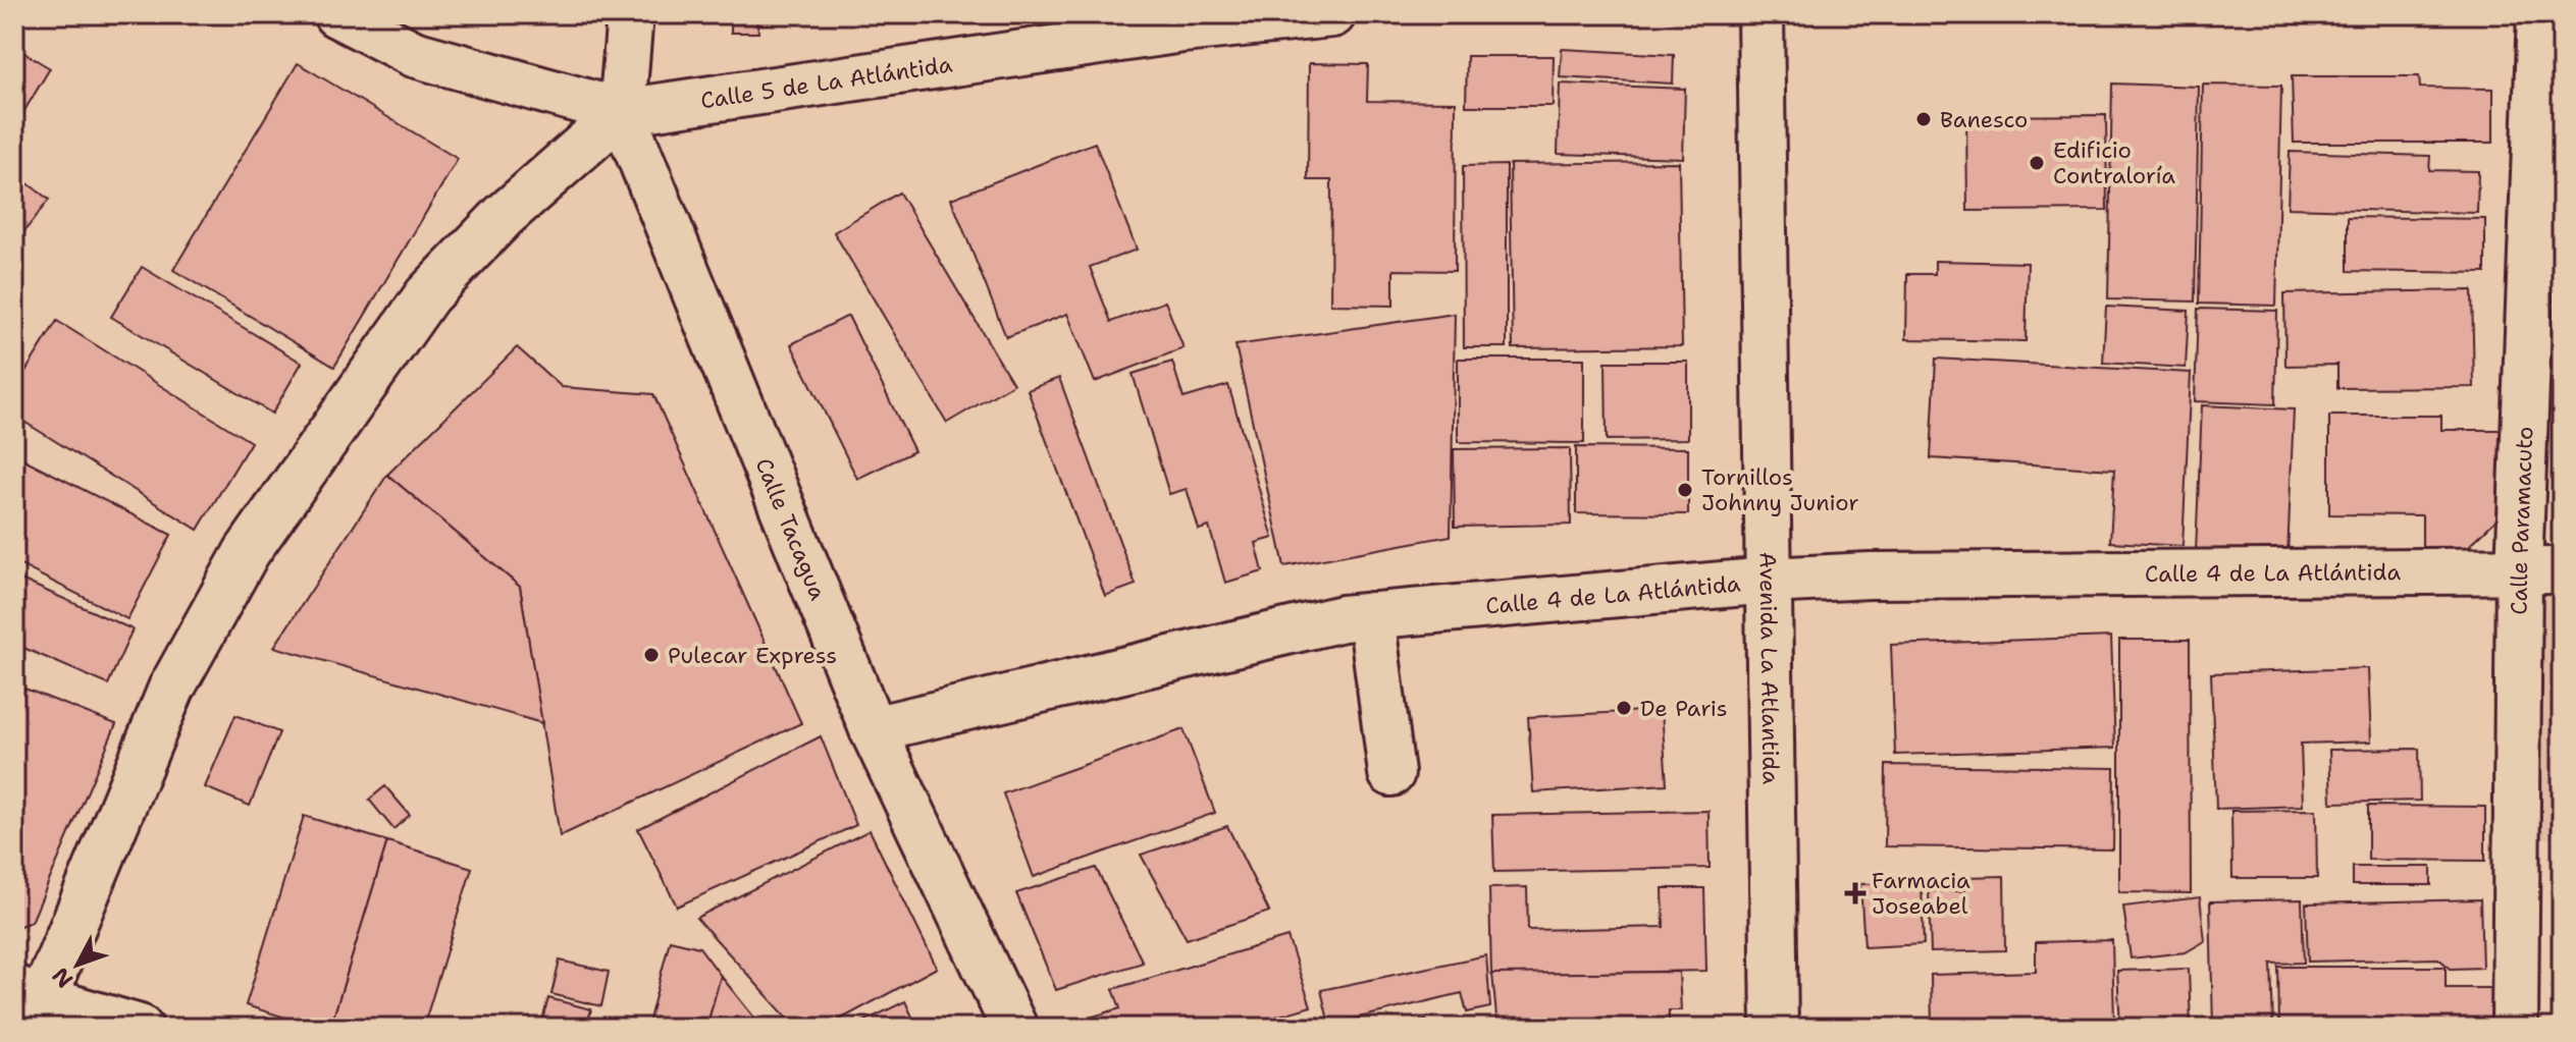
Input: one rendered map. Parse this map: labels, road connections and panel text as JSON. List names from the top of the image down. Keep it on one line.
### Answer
{"streets":{"street":["Calle 5 de La Atlántida","Calle Paramacuto","Calle Tacagua","Calle 4 de La Atlántida","Avenida La Atlantida"]},"crossings":[["Calle 5 de La Atlántida","Calle Tacagua"],["Calle Paramacuto","Calle 4 de La Atlántida"],["Calle Tacagua","Calle 4 de La Atlántida"],["Calle 4 de La Atlántida","Avenida La Atlantida"]],"places":{"other":["Banesco","Edificio Contraloría","Tornillos Johnny Junior","Pulecar Express","De Paris"],"health":["Farmacia Joseabel"]},"north":"bottom left"}
